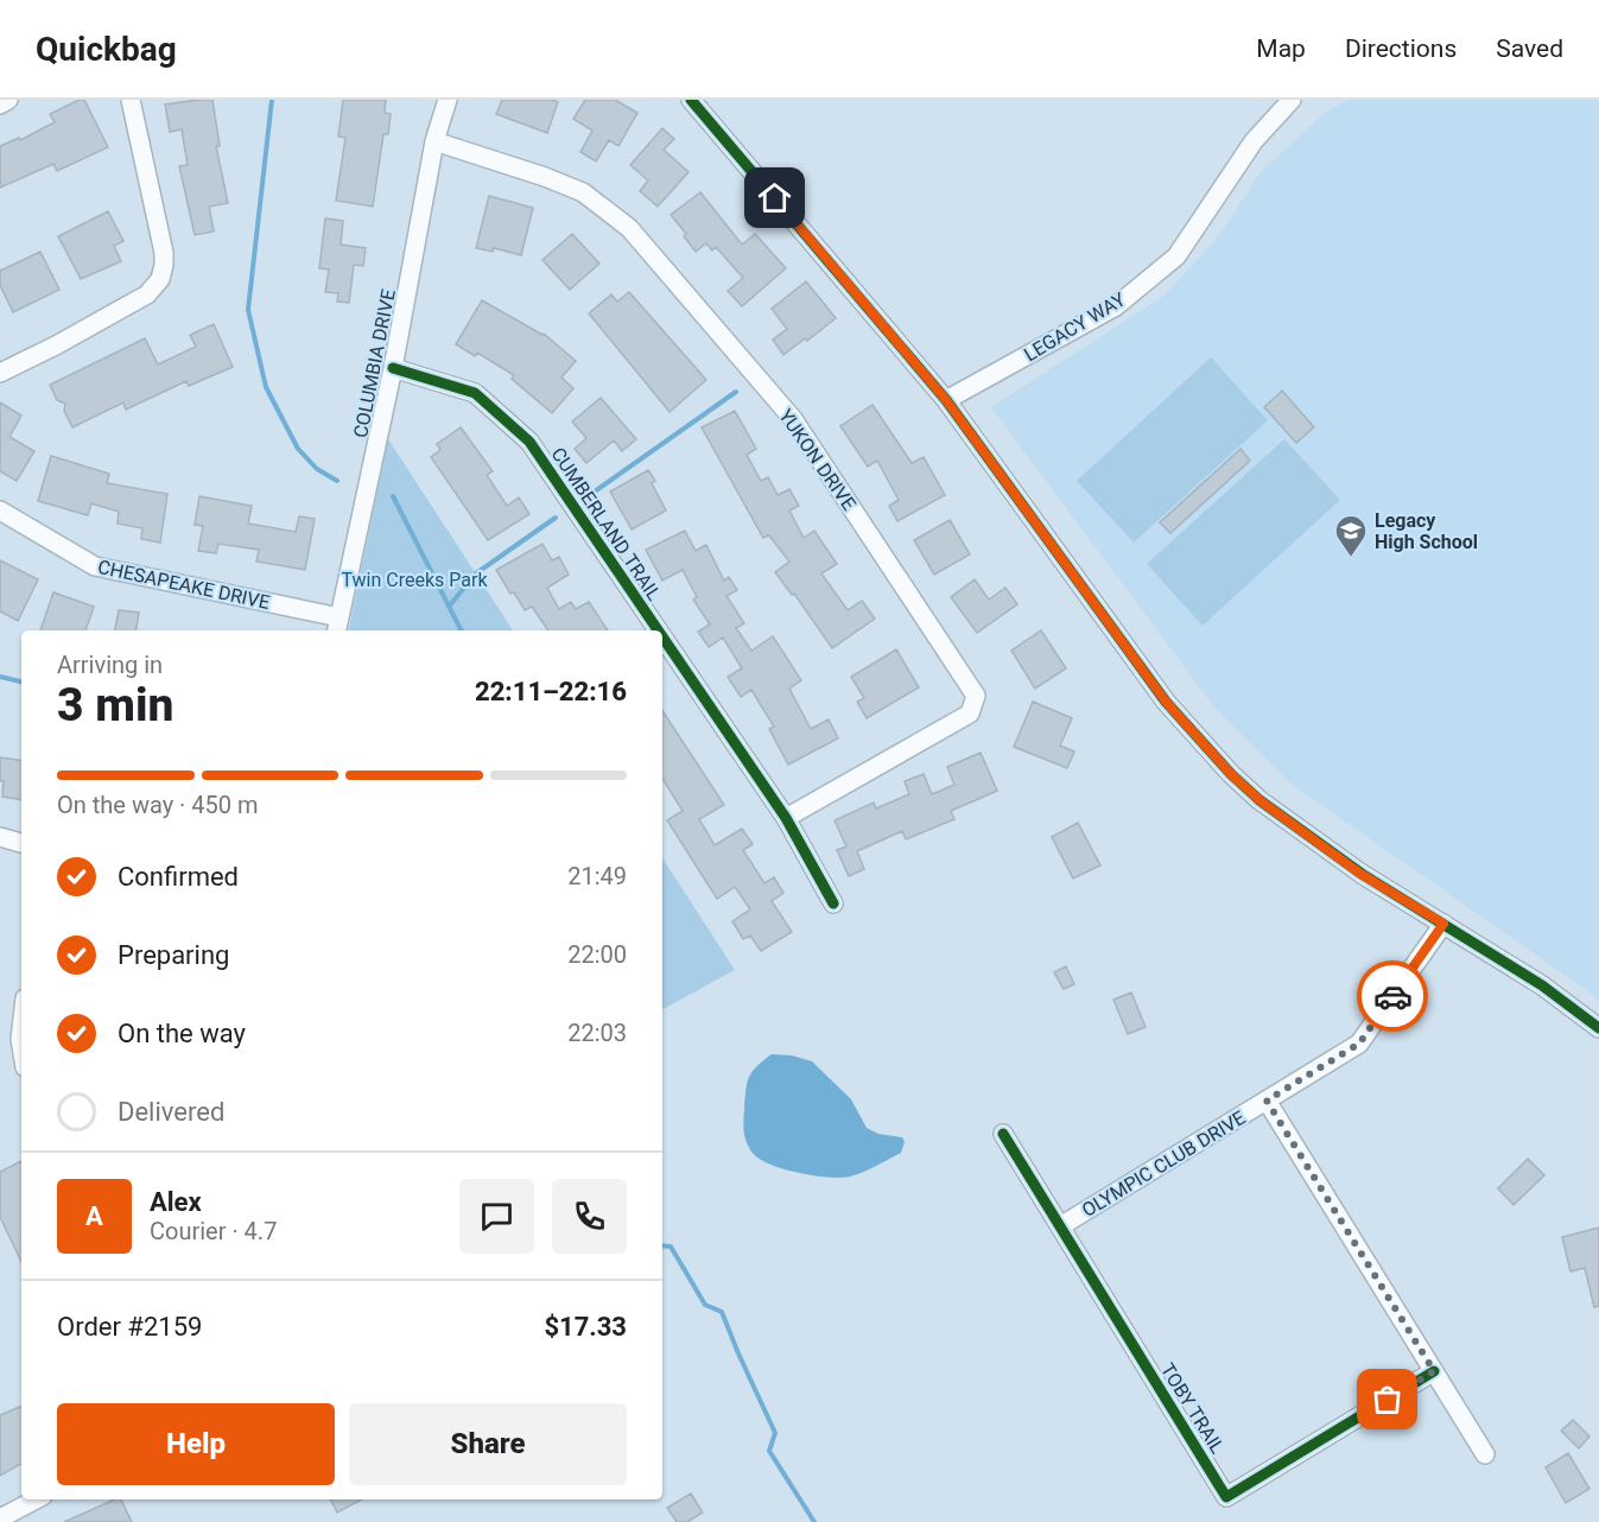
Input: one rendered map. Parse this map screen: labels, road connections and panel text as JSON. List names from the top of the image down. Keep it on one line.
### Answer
{"streets":{"street":["LEGACY WAY","COLUMBIA DRIVE","YUKON DRIVE","CUMBERLAND TRAIL","CHESAPEAKE DRIVE","OLYMPIC CLUB DRIVE","TOBY TRAIL"]},"crossings":[["COLUMBIA DRIVE","YUKON DRIVE"],["COLUMBIA DRIVE","CUMBERLAND TRAIL"],["COLUMBIA DRIVE","CHESAPEAKE DRIVE"],["YUKON DRIVE","CUMBERLAND TRAIL"],["OLYMPIC CLUB DRIVE","TOBY TRAIL"]],"parks":["Twin Creeks Park"],"places":{"school or university":["Legacy High School"]},"page":{"header":"Quickbag","nav":["Map","Directions","Saved"],"heading":["3 min","Arriving in","22:11–22:16"],"panel":["Alex","Courier · 4.7","Order #2159","$17.33"],"bar":"On the way · 450 m","list":[["Confirmed","21:49"],["Preparing","22:00"],["On the way","22:03"],"Delivered"],"round":"A","buttons":["Help","Share"]}}
